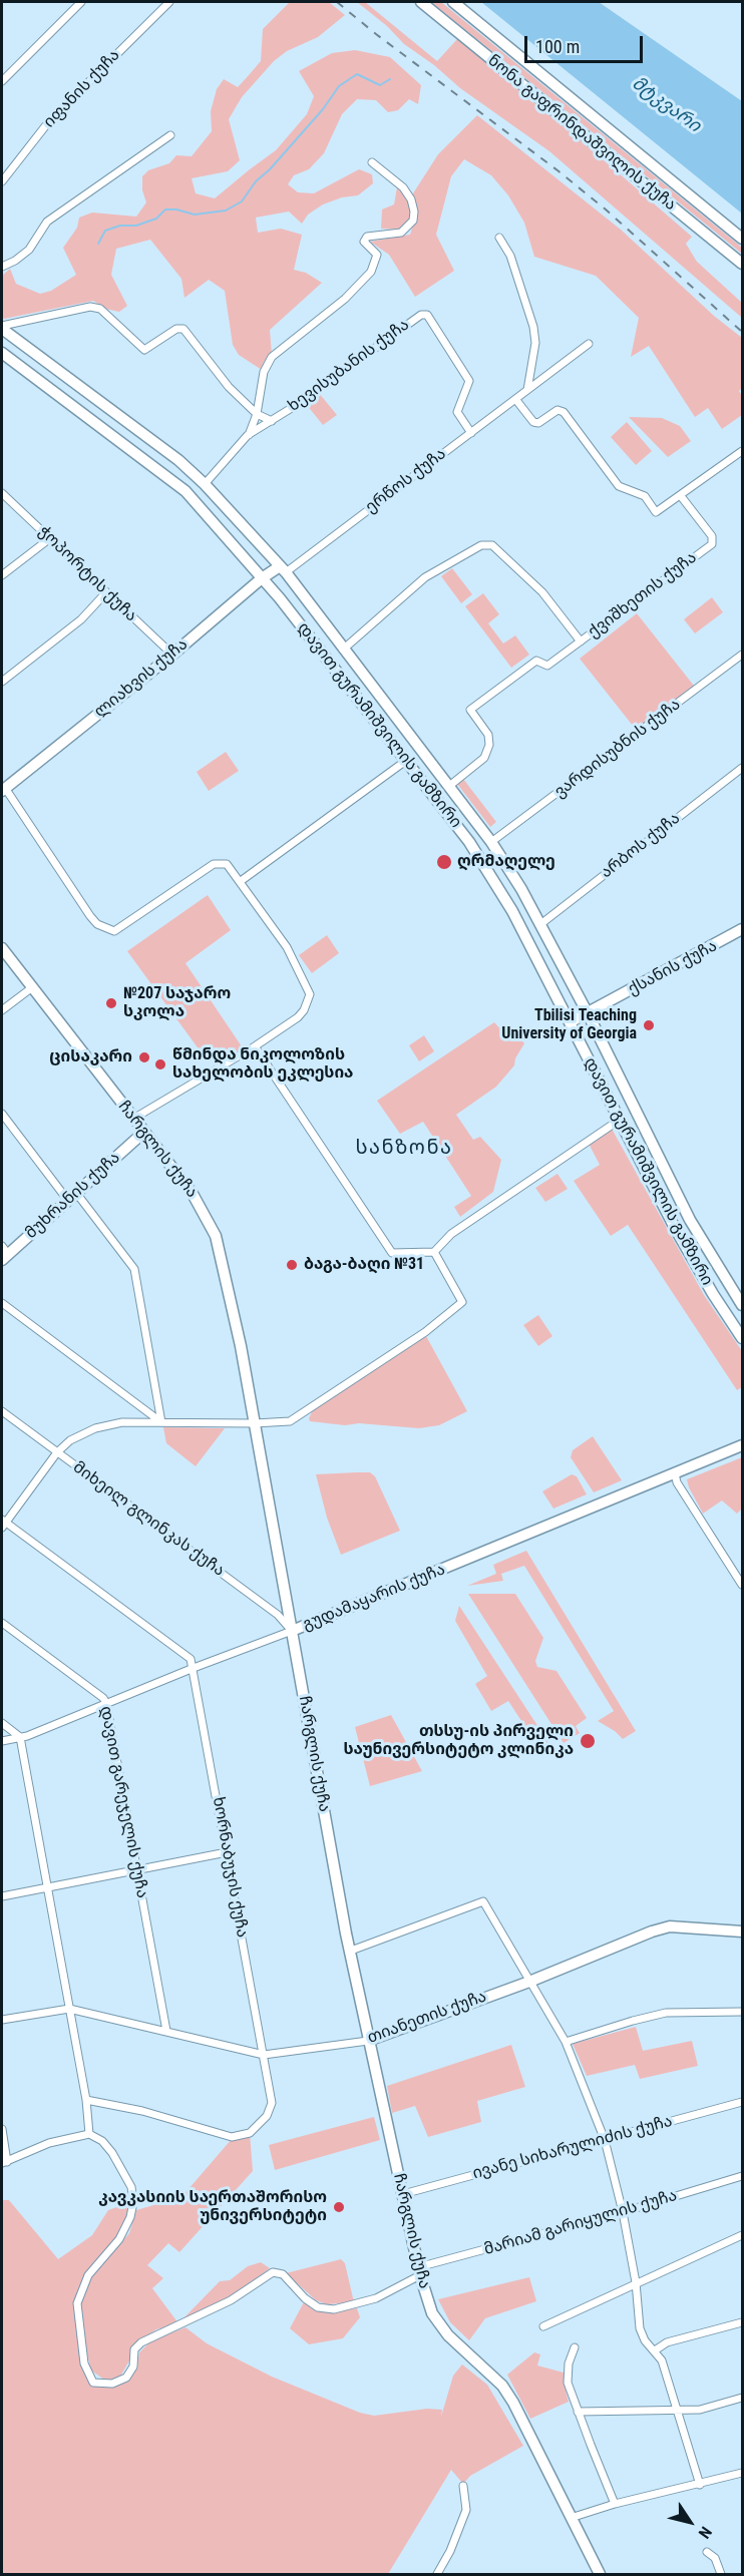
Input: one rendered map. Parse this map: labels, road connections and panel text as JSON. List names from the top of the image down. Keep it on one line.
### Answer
{"streets":{"main road":["ნონა გაფრინდაშვილის ქუჩა","ლიახვის ქუჩა","დავით გურამიშვილის გამზირი","ქსანის ქუჩა","ჩარგლის ქუჩა","მუხრანის ქუჩა","გუდამაყარის ქუჩა","თიანეთის ქუჩა"],"street":["იფანის ქუჩა","ხევისუბანის ქუჩა","ერწოს ქუჩა","ჭოპორტის ქუჩა","ქვიშხეთის ქუჩა","ვარდისუბნის ქუჩა","არბოს ქუჩა","მიხეილ გლინკას ქუჩა","დავით გარეჯელის ქუჩა","ხორნაბუჯის ქუჩა","ივანე სიხარულიძის ქუჩა","მარიამ გარიყულის ქუჩა"]},"crossings":[["ხევისუბანის ქუჩა","ერწოს ქუჩა"],["ხევისუბანის ქუჩა","დავით გურამიშვილის გამზირი"],["ერწოს ქუჩა","ლიახვის ქუჩა"],["ერწოს ქუჩა","დავით გურამიშვილის გამზირი"],["ჭოპორტის ქუჩა","ლიახვის ქუჩა"],["ქვიშხეთის ქუჩა","დავით გურამიშვილის გამზირი"],["ლიახვის ქუჩა","დავით გურამიშვილის გამზირი"],["დავით გურამიშვილის გამზირი","ვარდისუბნის ქუჩა"],["დავით გურამიშვილის გამზირი","არბოს ქუჩა"],["დავით გურამიშვილის გამზირი","ქსანის ქუჩა"],["ჩარგლის ქუჩა","მუხრანის ქუჩა"],["ჩარგლის ქუჩა","მიხეილ გლინკას ქუჩა"],["ჩარგლის ქუჩა","გუდამაყარის ქუჩა"],["ჩარგლის ქუჩა","თიანეთის ქუჩა"],["ჩარგლის ქუჩა","ივანე სიხარულიძის ქუჩა"],["ჩარგლის ქუჩა","მარიამ გარიყულის ქუჩა"],["მიხეილ გლინკას ქუჩა","გუდამაყარის ქუჩა"],["გუდამაყარის ქუჩა","დავით გარეჯელის ქუჩა"],["გუდამაყარის ქუჩა","ხორნაბუჯის ქუჩა"],["დავით გარეჯელის ქუჩა","თიანეთის ქუჩა"],["ხორნაბუჯის ქუჩა","თიანეთის ქუჩა"]],"districts":["სანზონა"],"water":["მტკვარი"],"places":["ღრმაღელე","№207 საჯარო სკოლა","Tbilisi Teaching University of Georgia","ცისაკარი","წმინდა ნიკოლოზის სახელობის ეკლესია","ბაგა-ბაღი №31","თსსუ-ის პირველი საუნივერსიტეტო კლინიკა","კავკასიის საერთაშორისო უნივერსიტეტი"],"scale_bar":"100 m","north":"bottom right"}
